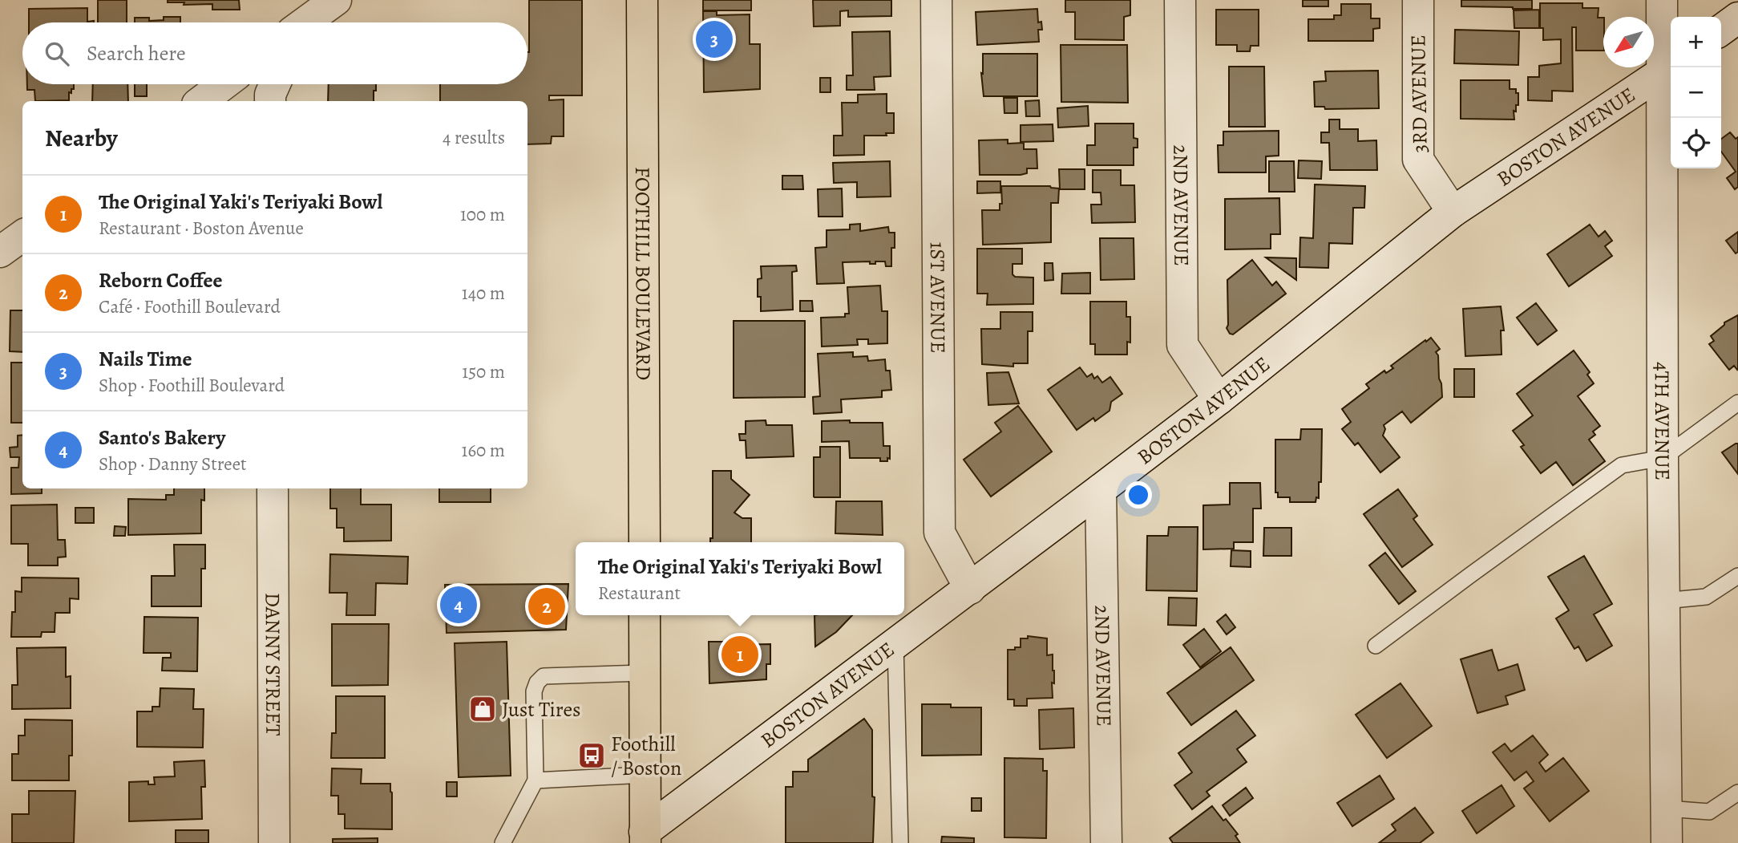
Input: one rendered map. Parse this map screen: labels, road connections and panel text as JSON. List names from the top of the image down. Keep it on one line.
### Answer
{"streets":{"main road":["FOOTHILL BOULEVARD"],"street":["3RD AVENUE","BOSTON AVENUE","2ND AVENUE","1ST AVENUE","4TH AVENUE","DANNY STREET"]},"crossings":[["3RD AVENUE","BOSTON AVENUE"],["BOSTON AVENUE","2ND AVENUE"],["BOSTON AVENUE","1ST AVENUE"],["BOSTON AVENUE","4TH AVENUE"]],"places":{"shop":["Just Tires"],"bus stop":["Foothill / Boston"]},"north":"bottom left","page":{"map_buttons":["+","−"],"pins":["3","4","2","1"],"search":"Search here","heading":["Nearby","4 results"],"list":[{"mark":"1","name":"The Original Yaki's Teriyaki Bowl","note":"Restaurant · Boston Avenue","value":"100 m"},{"mark":"2","name":"Reborn Coffee","note":"Café · Foothill Boulevard","value":"140 m"},{"mark":"3","name":"Nails Time","note":"Shop · Foothill Boulevard","value":"150 m"},{"mark":"4","name":"Santo's Bakery","note":"Shop · Danny Street","value":"160 m"}],"popup":["The Original Yaki's Teriyaki Bowl","Restaurant"]}}
